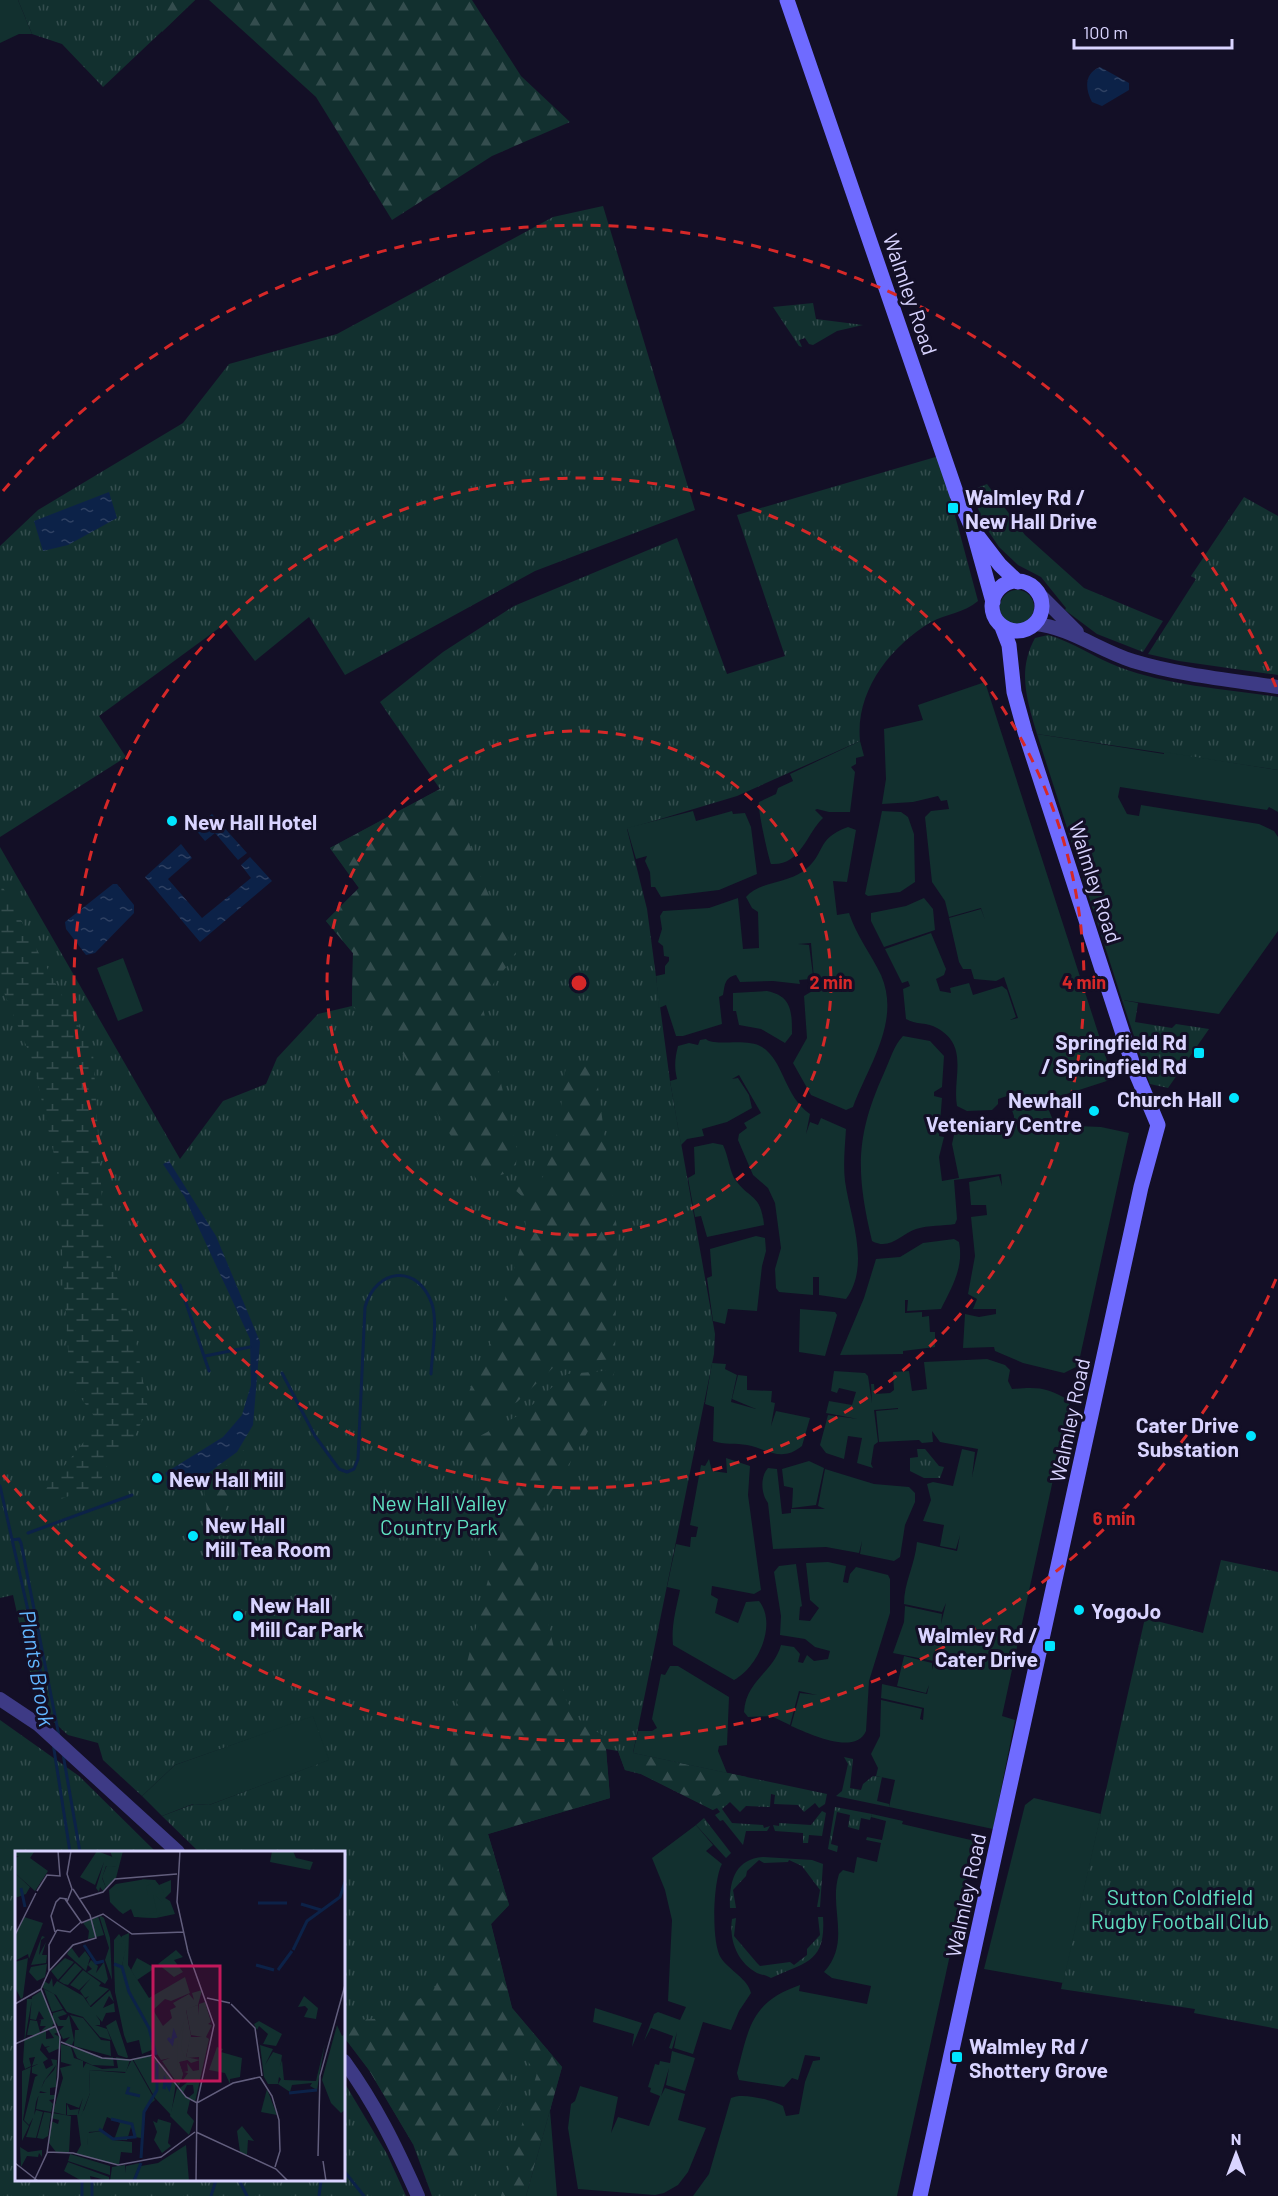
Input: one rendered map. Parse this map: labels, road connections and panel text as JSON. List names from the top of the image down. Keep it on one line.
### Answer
{"streets":{"main road":["Walmley Road"]},"water":["Plants Brook"],"parks":["New Hall Valley Country Park","Sutton Coldfield Rugby Football Club"],"places":{"transit":["Walmley Rd / New Hall Drive","Springfield Rd / Springfield Rd","Walmley Rd / Cater Drive","Walmley Rd / Shottery Grove"],"other":["New Hall Hotel","Church Hall","Newhall Veteniary Centre","Cater Drive Substation","New Hall Mill","New Hall Mill Tea Room","YogoJo","New Hall Mill Car Park"]},"scale_bar":"100 m","north":"top","rings":["2 min","4 min","6 min"]}
